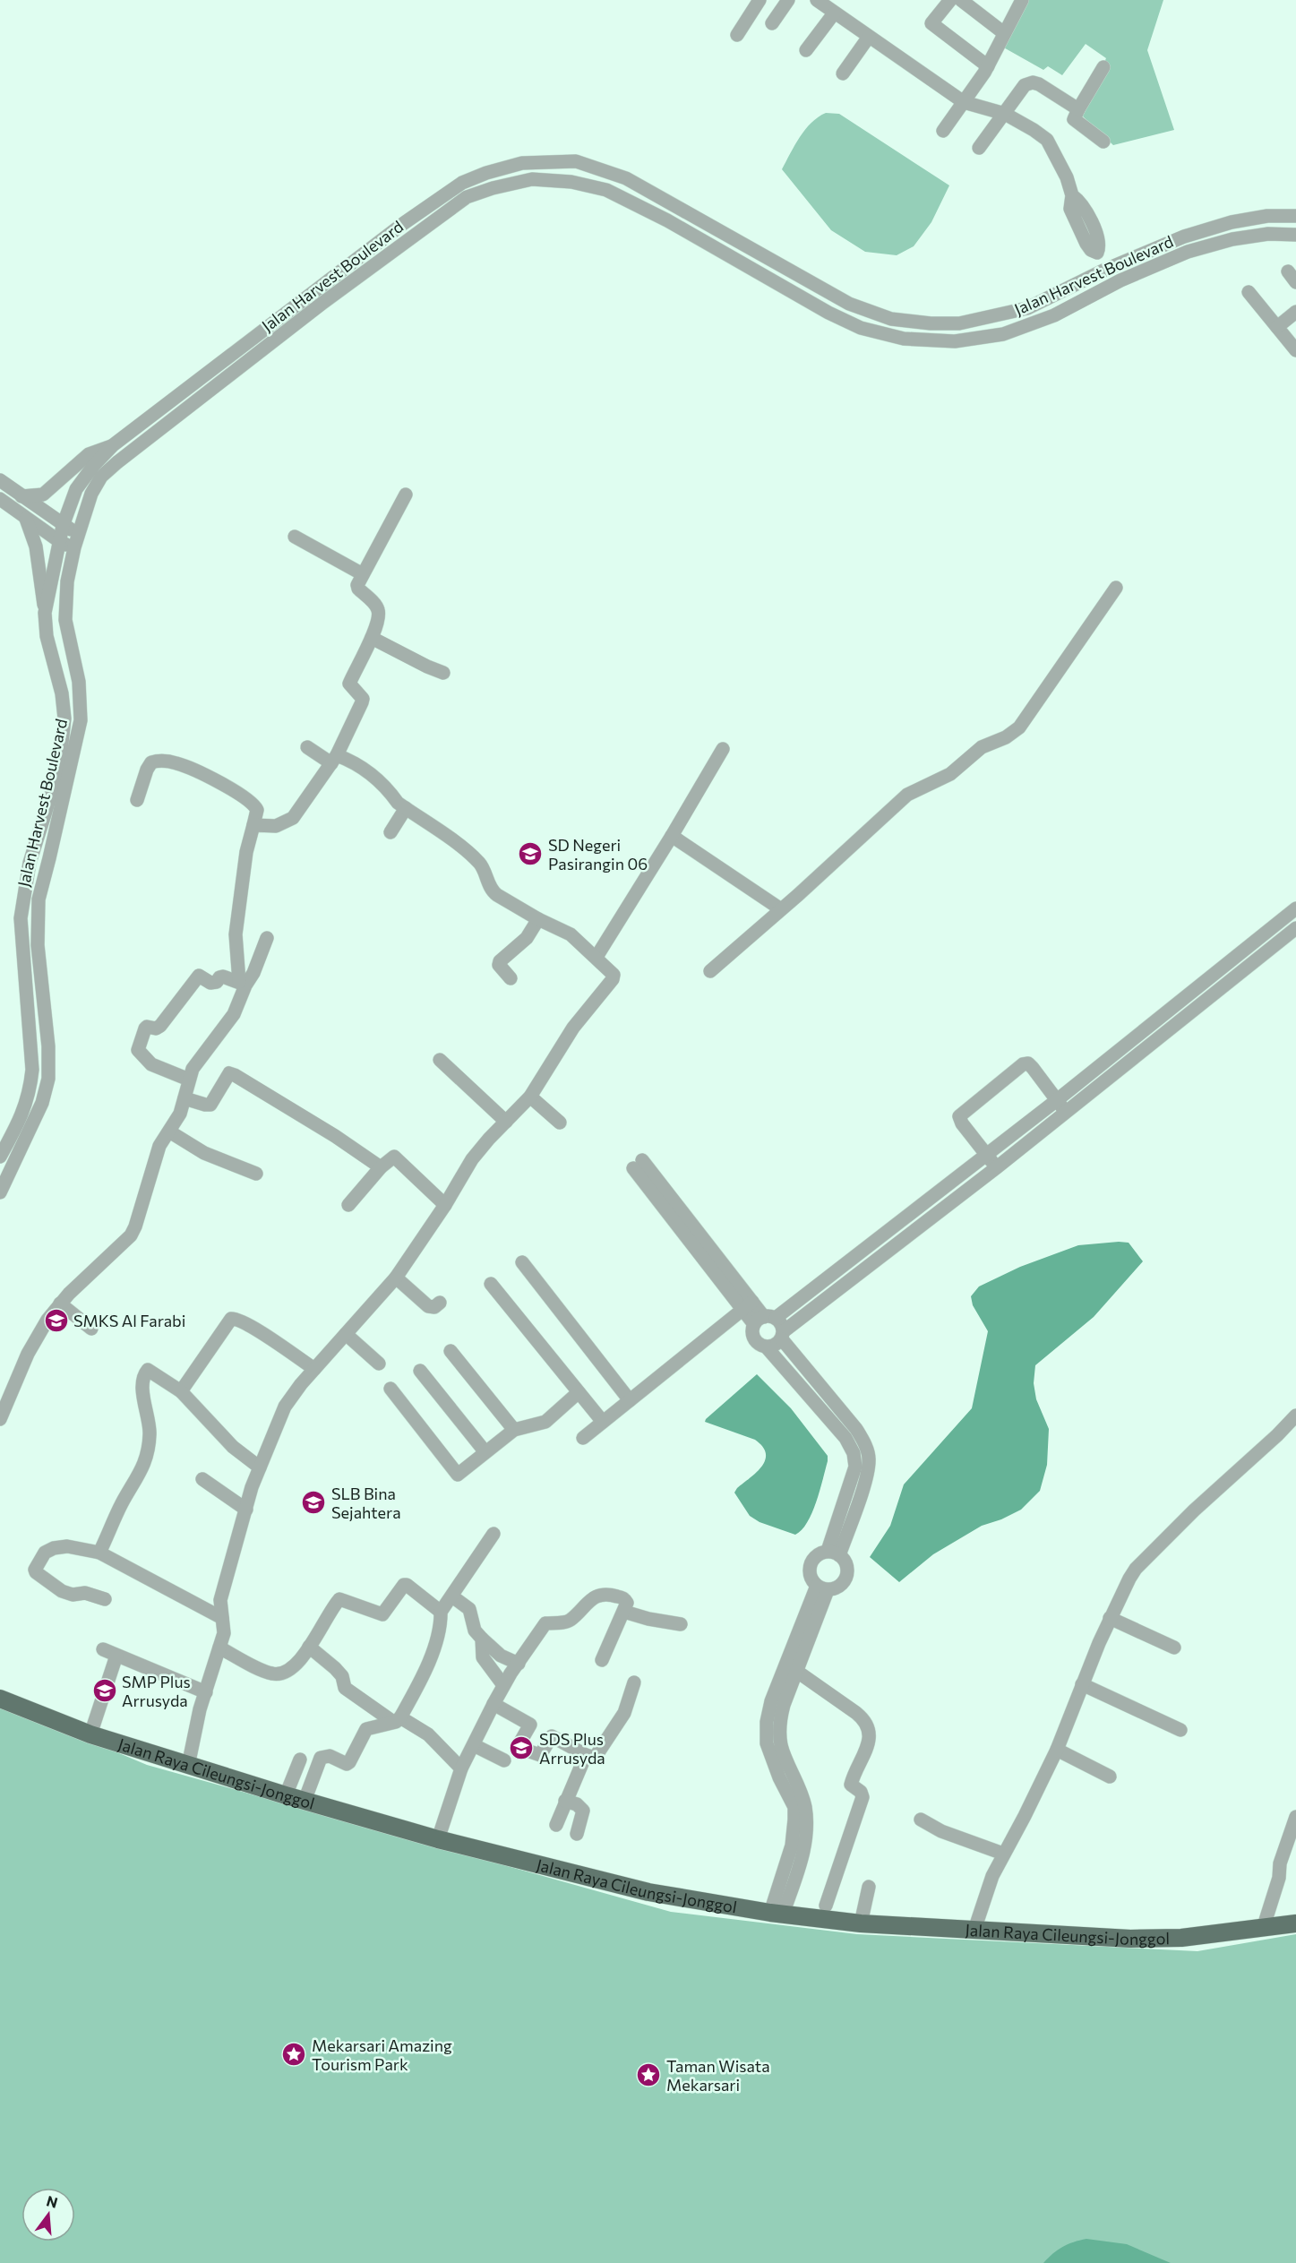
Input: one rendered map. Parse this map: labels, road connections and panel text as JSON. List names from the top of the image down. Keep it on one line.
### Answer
{"streets":{"main road":["Jalan Raya Cileungsi-Jonggol"],"street":["Jalan Harvest Boulevard"]},"places":{"school or university":["SD Negeri Pasirangin 06","SMKS Al Farabi","SLB Bina Sejahtera","SMP Plus Arrusyda","SDS Plus Arrusyda"],"place":["Mekarsari Amazing Tourism Park","Taman Wisata Mekarsari"]},"north":"top"}
